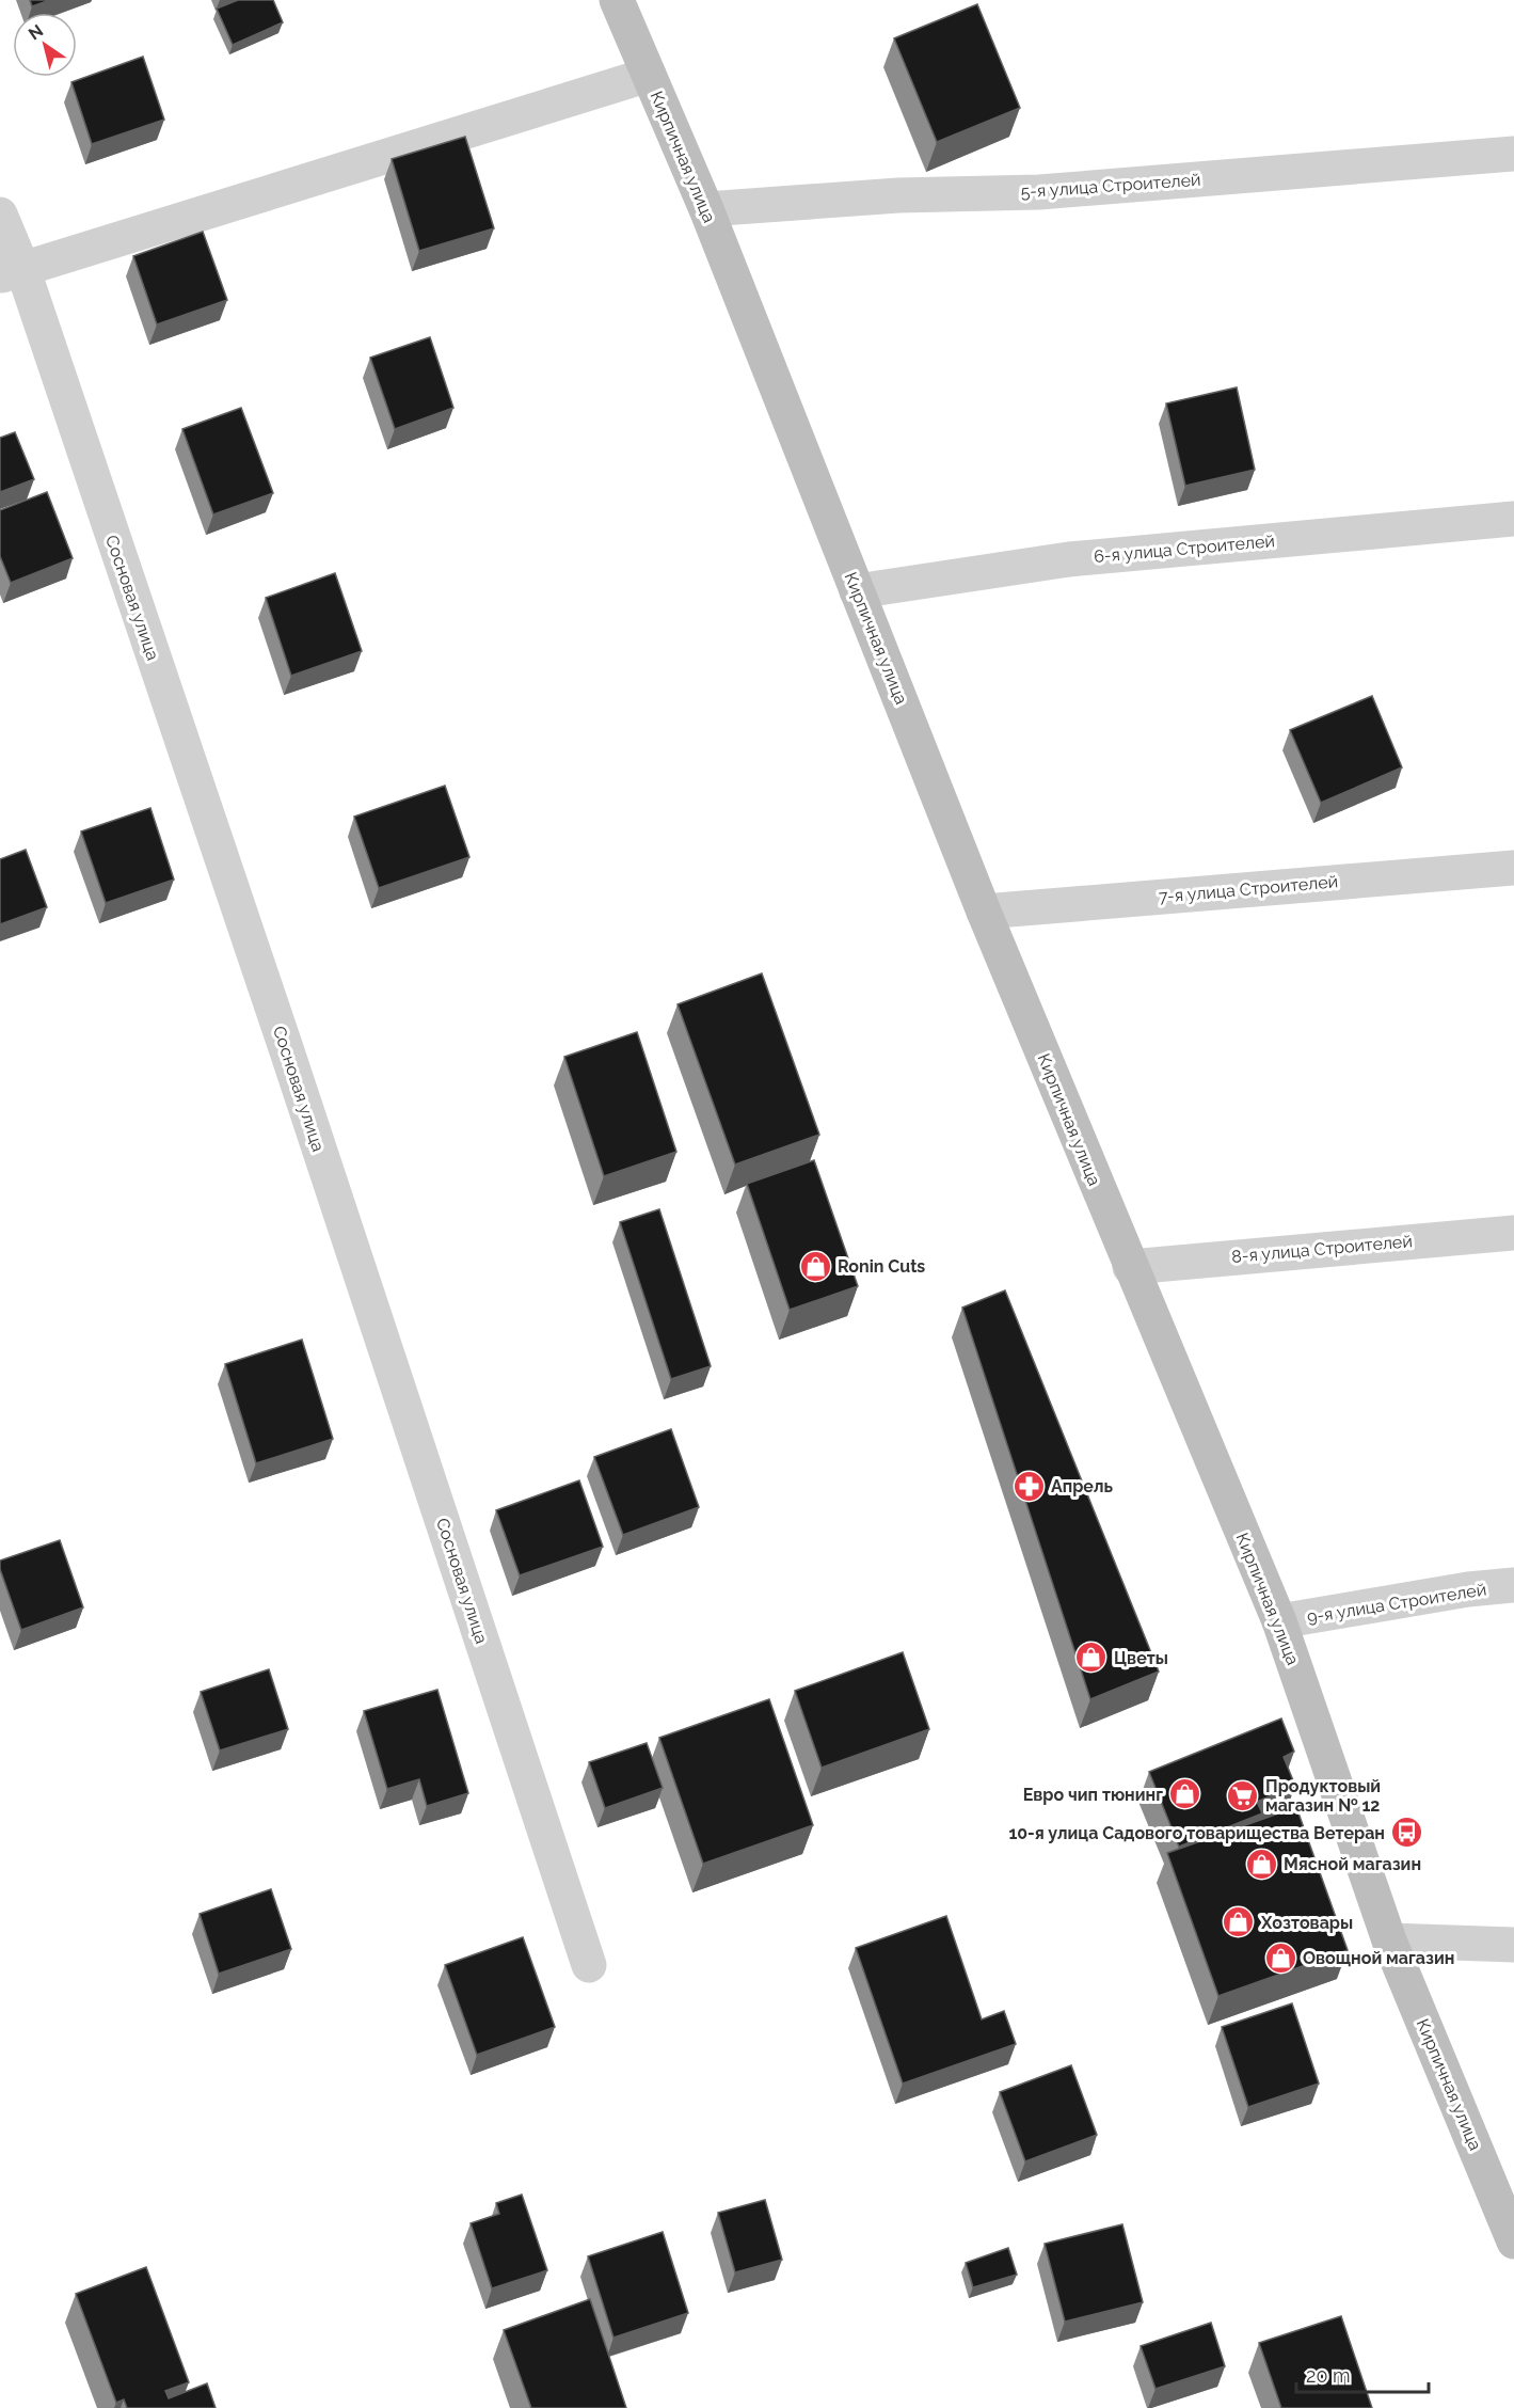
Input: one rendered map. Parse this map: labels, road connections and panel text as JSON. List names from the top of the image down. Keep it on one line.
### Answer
{"streets":{"main road":["Кирпичная улица"],"street":["5-я улица Строителей","6-я улица Строителей","Сосновая улица","7-я улица Строителей","8-я улица Строителей","9-я улица Строителей"]},"crossings":[["Кирпичная улица","5-я улица Строителей"],["Кирпичная улица","6-я улица Строителей"],["Кирпичная улица","7-я улица Строителей"],["Кирпичная улица","8-я улица Строителей"],["Кирпичная улица","9-я улица Строителей"]],"places":{"shop":["Ronin Cuts","Цветы","Евро чип тюнинг","Мясной магазин","Хозтовары","Овощной магазин"],"pharmacy":["Апрель"],"supermarket":["Продуктовый магазин № 12"],"bus stop":["10-я улица Садового товарищества Ветеран"]},"scale_bar":"20 m","north":"top left"}
